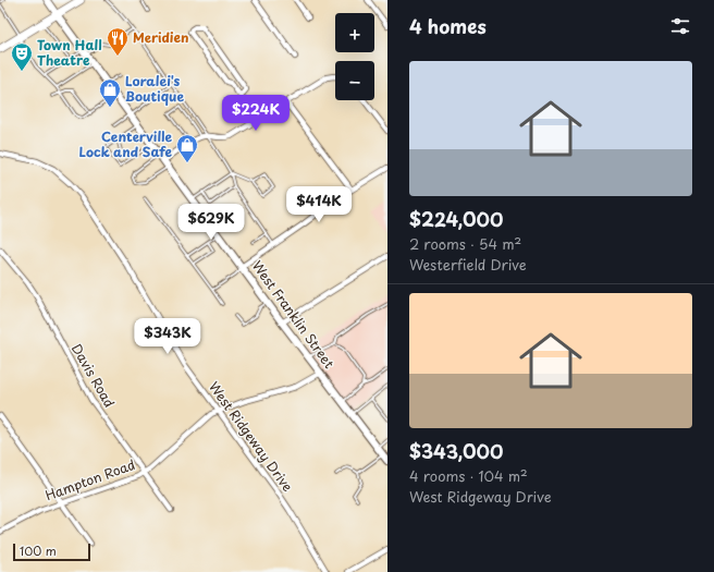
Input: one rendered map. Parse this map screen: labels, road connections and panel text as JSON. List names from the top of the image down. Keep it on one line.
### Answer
{"streets":{"main road":["West Franklin Street"],"street":["Davis Road","West Ridgeway Drive","Hampton Road"]},"crossings":[["West Franklin Street","Hampton Road"],["Davis Road","Hampton Road"],["West Ridgeway Drive","Hampton Road"]],"places":{"restaurant":["Meridien"],"theatre":["Town Hall Theatre"],"shop":["Loralei's Boutique","Centerville Lock and Safe"]},"scale_bar":"100 m","page":{"heading":"4 homes","map_buttons":["+","−"],"list":[{"name":"$224,000","note":"2 rooms · 54 m² · Westerfield Drive"},{"name":"$343,000","note":"4 rooms · 104 m² · West Ridgeway Drive"}],"price":["$224K","$414K","$629K","$343K"],"scale":"100 m"}}
